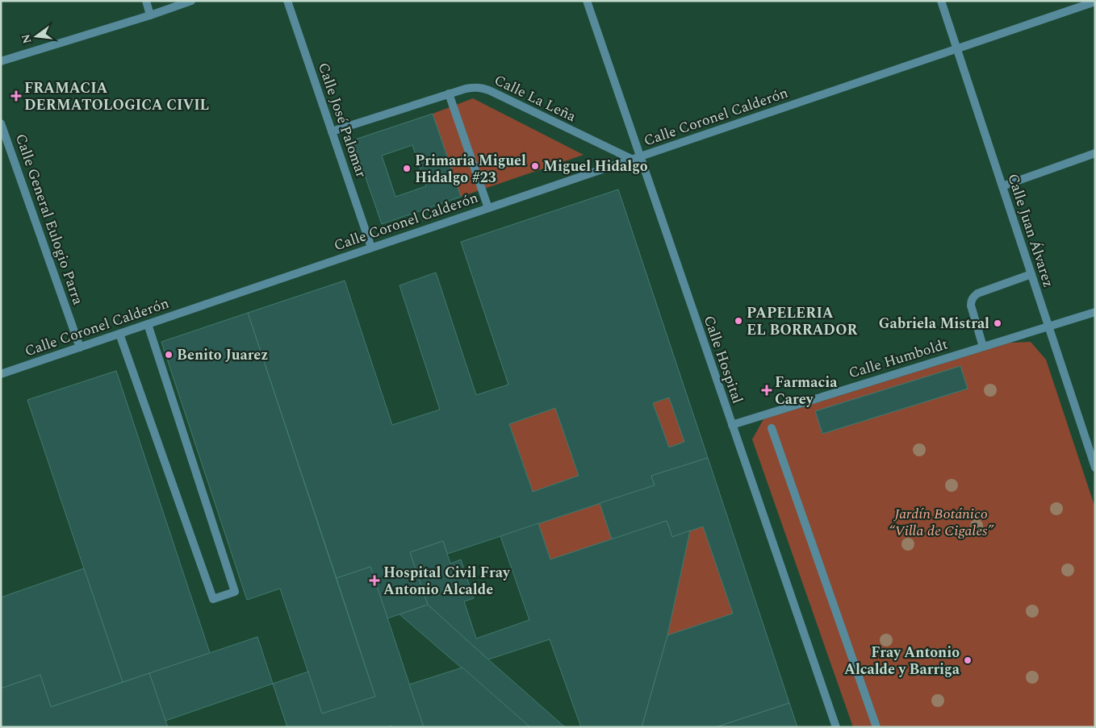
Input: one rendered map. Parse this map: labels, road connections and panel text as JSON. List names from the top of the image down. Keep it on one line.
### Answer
{"streets":{"street":["Calle La Leña","Calle Coronel Calderón","Calle José Palomar","Calle General Eulogio Parra","Calle Juan Álvarez","Calle Humboldt","Calle Hospital"]},"crossings":[["Calle La Leña","Calle Coronel Calderón"],["Calle La Leña","Calle José Palomar"],["Calle Coronel Calderón","Calle José Palomar"],["Calle Coronel Calderón","Calle General Eulogio Parra"],["Calle Coronel Calderón","Calle Juan Álvarez"],["Calle Coronel Calderón","Calle Hospital"],["Calle Juan Álvarez","Calle Humboldt"],["Calle Humboldt","Calle Hospital"]],"parks":["Jardín Botánico “Villa de Cigales”"],"places":{"health":["FRAMACIA DERMATOLOGICA CIVIL","Farmacia Carey","Hospital Civil Fray Antonio Alcalde"],"other":["Miguel Hidalgo","Primaria Miguel Hidalgo #23","PAPELERIA EL BORRADOR","Gabriela Mistral","Benito Juarez","Fray Antonio Alcalde y Barriga"]},"north":"left"}
